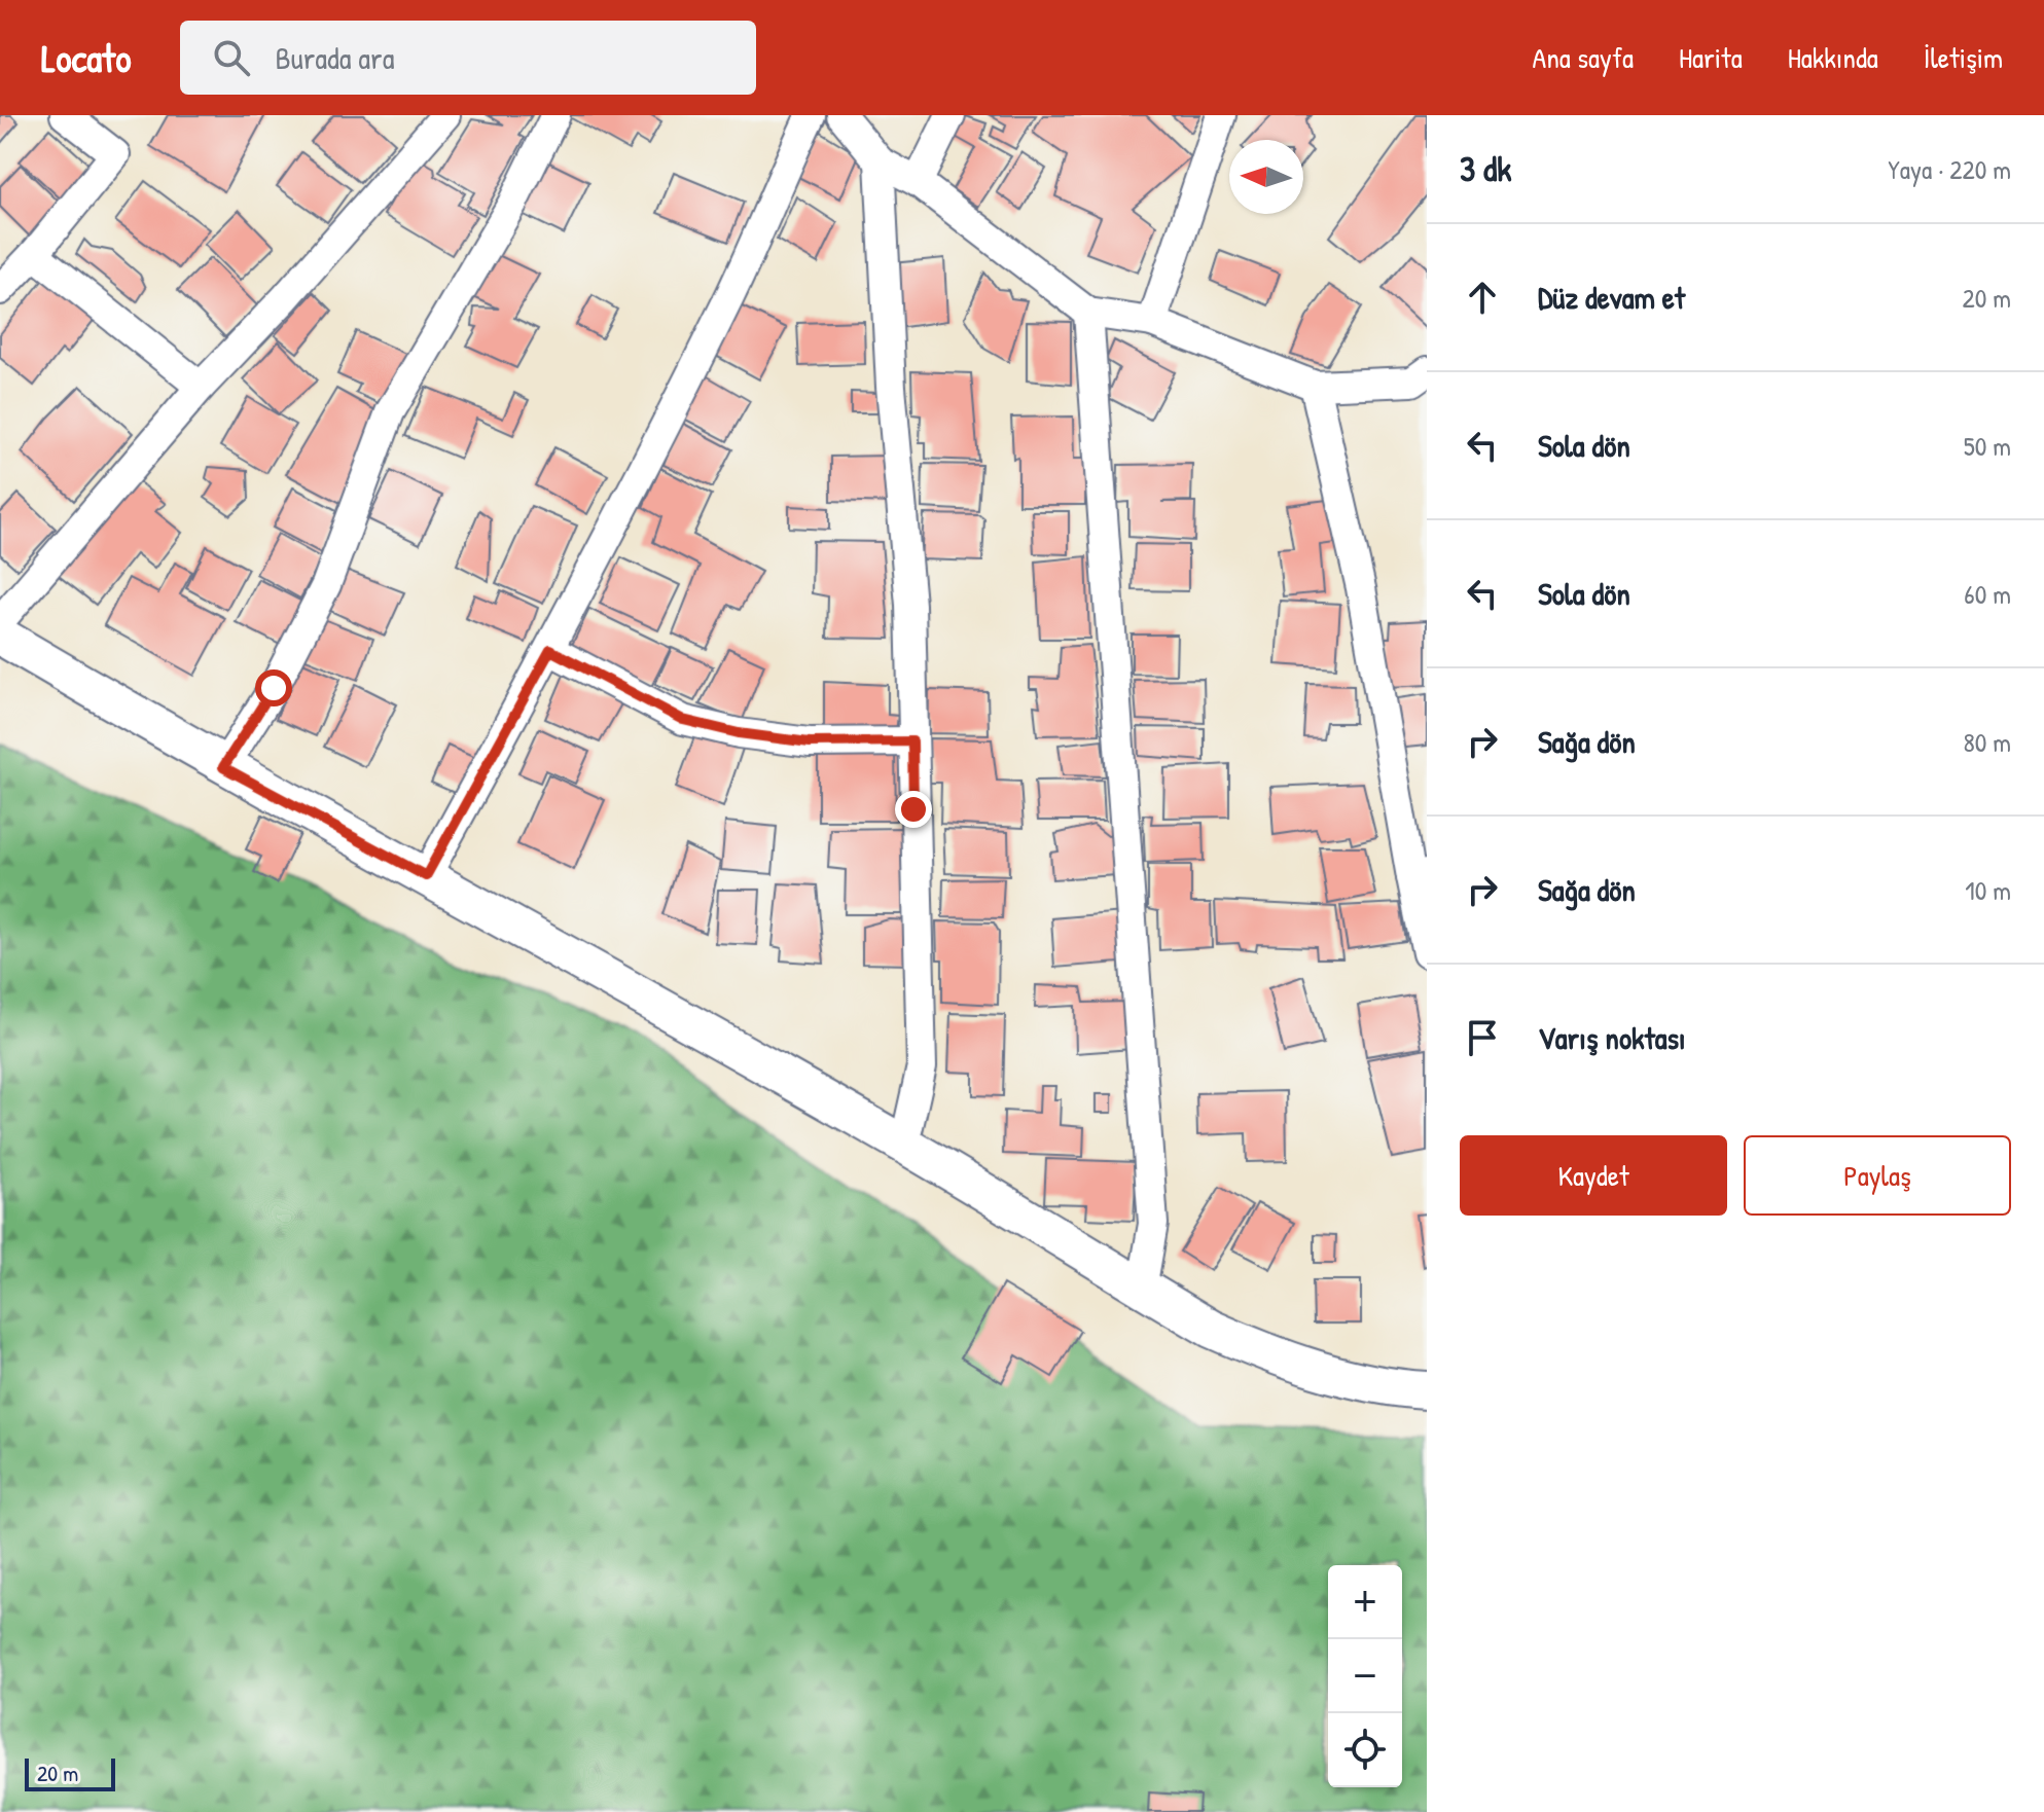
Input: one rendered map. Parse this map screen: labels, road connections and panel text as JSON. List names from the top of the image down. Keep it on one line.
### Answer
{"scale_bar":"20 m","north":"left","page":{"header":"Locato","search":"Burada ara","nav":["Ana sayfa","Harita","Hakkında","İletişim"],"heading":["3 dk","Yaya · 220 m"],"list":[["Düz devam et","20 m"],["Sola dön","50 m"],["Sola dön","60 m"],["Sağa dön","80 m"],["Sağa dön","10 m"],"Varış noktası"],"buttons":["Kaydet","Paylaş"],"map_buttons":["+","−"],"scale":"20 m"}}
